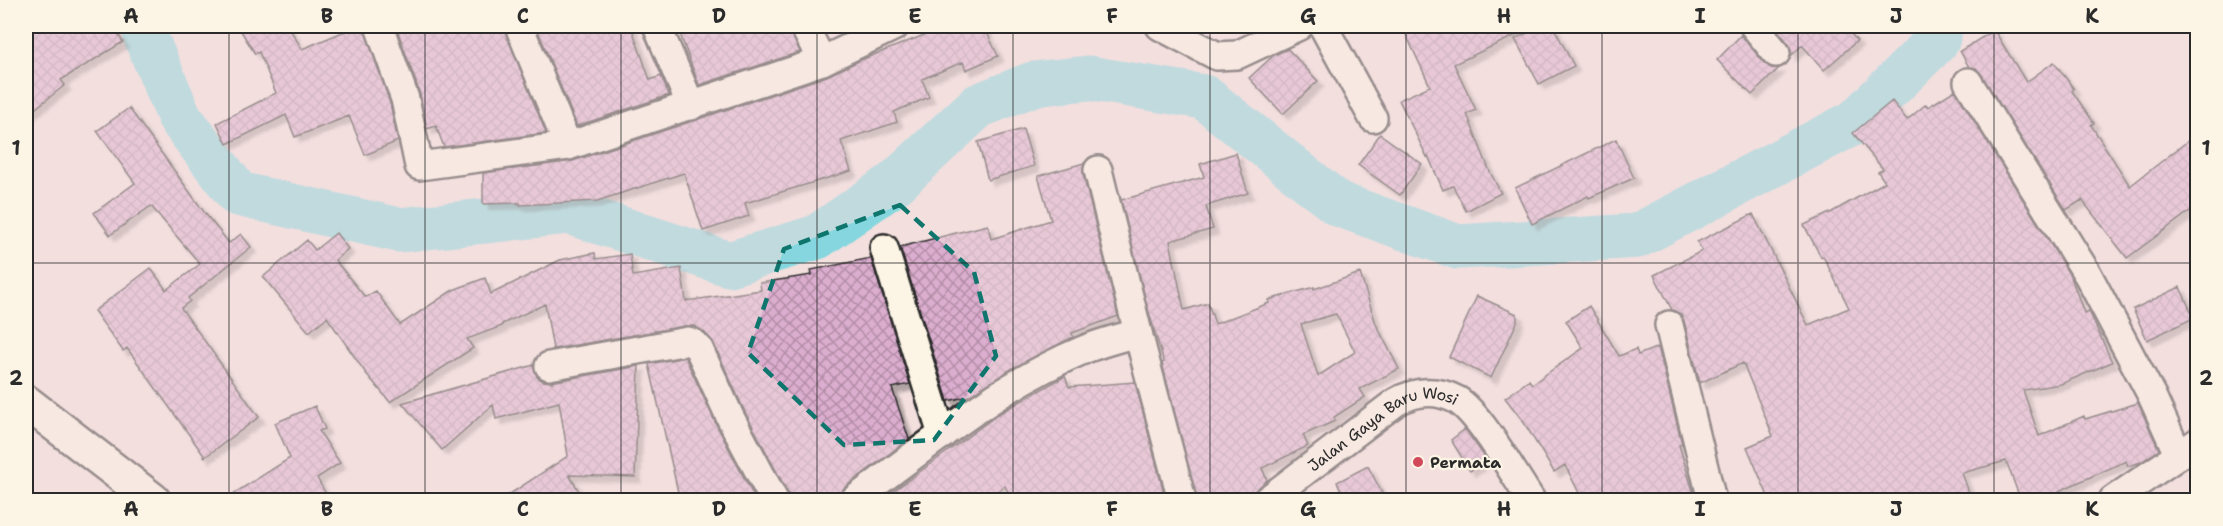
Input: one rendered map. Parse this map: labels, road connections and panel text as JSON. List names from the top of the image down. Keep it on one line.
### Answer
{"streets":{"street":["Jalan Gaya Baru Wosi"]},"places":["Permata"],"grid":{"columns":["A","B","C","D","E","F","G","H","I","J","K"],"rows":["1","2"]}}
